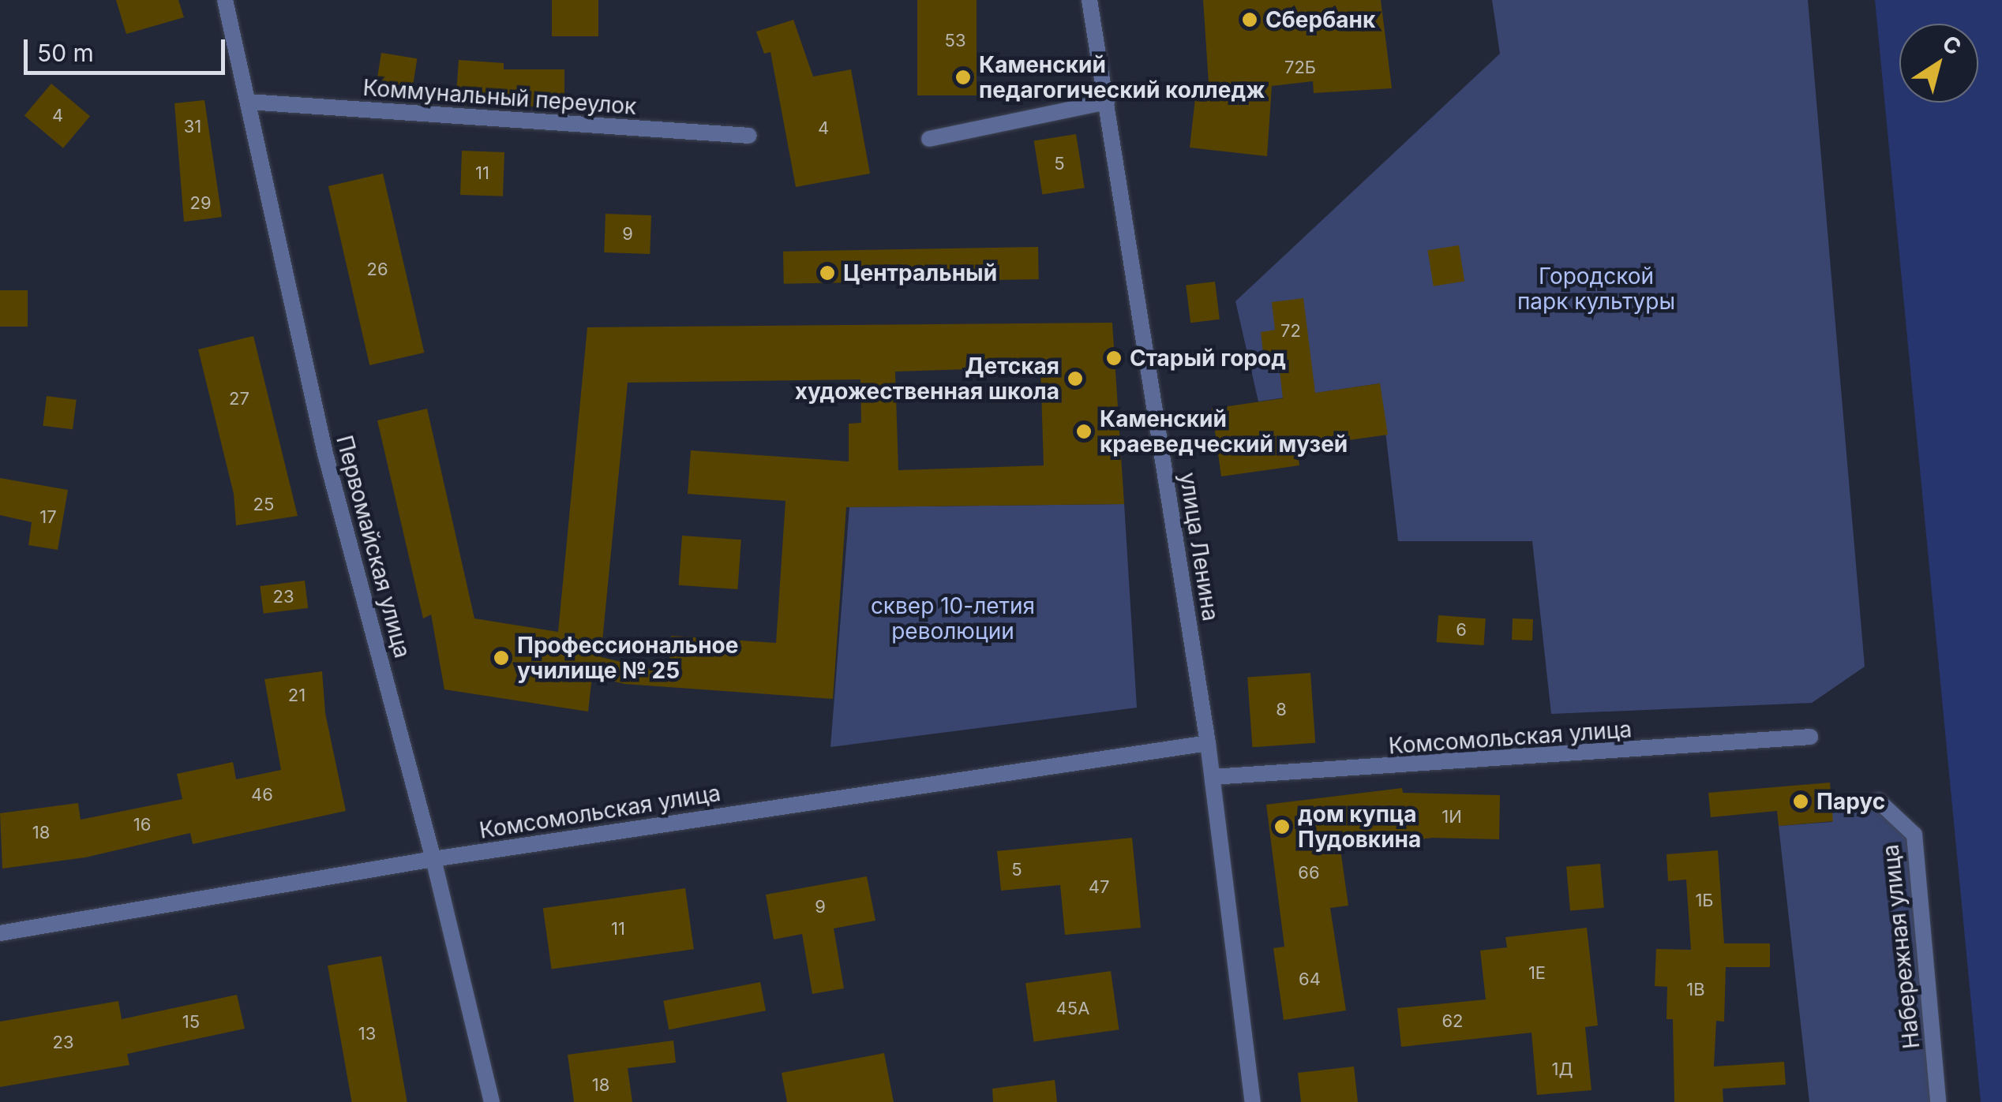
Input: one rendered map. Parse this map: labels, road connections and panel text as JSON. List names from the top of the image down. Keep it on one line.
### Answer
{"streets":{"street":["Коммунальный переулок","Первомайская улица","улица Ленина","Комсомольская улица","Набережная улица"]},"crossings":[["Коммунальный переулок","Первомайская улица"],["Первомайская улица","Комсомольская улица"],["улица Ленина","Комсомольская улица"]],"parks":["Городской парк культуры","сквер 10-летия революции"],"places":["Сбербанк","Каменский педагогический колледж","Центральный","Старый город","Детская художественная школа","Каменский краеведческий музей","Профессиональное училище № 25","Парус","дом купца Пудовкина"],"house_numbers":["53","72Б","4","31","4","5","11","29","9","26","72","27","25","17","23","6","21","8","46","1И","16","18","5","66","47","1Б","9","11","1Е","64","1В","45А","62","15","13","23","1Д","18"],"scale_bar":"50 m","north":"top right"}
